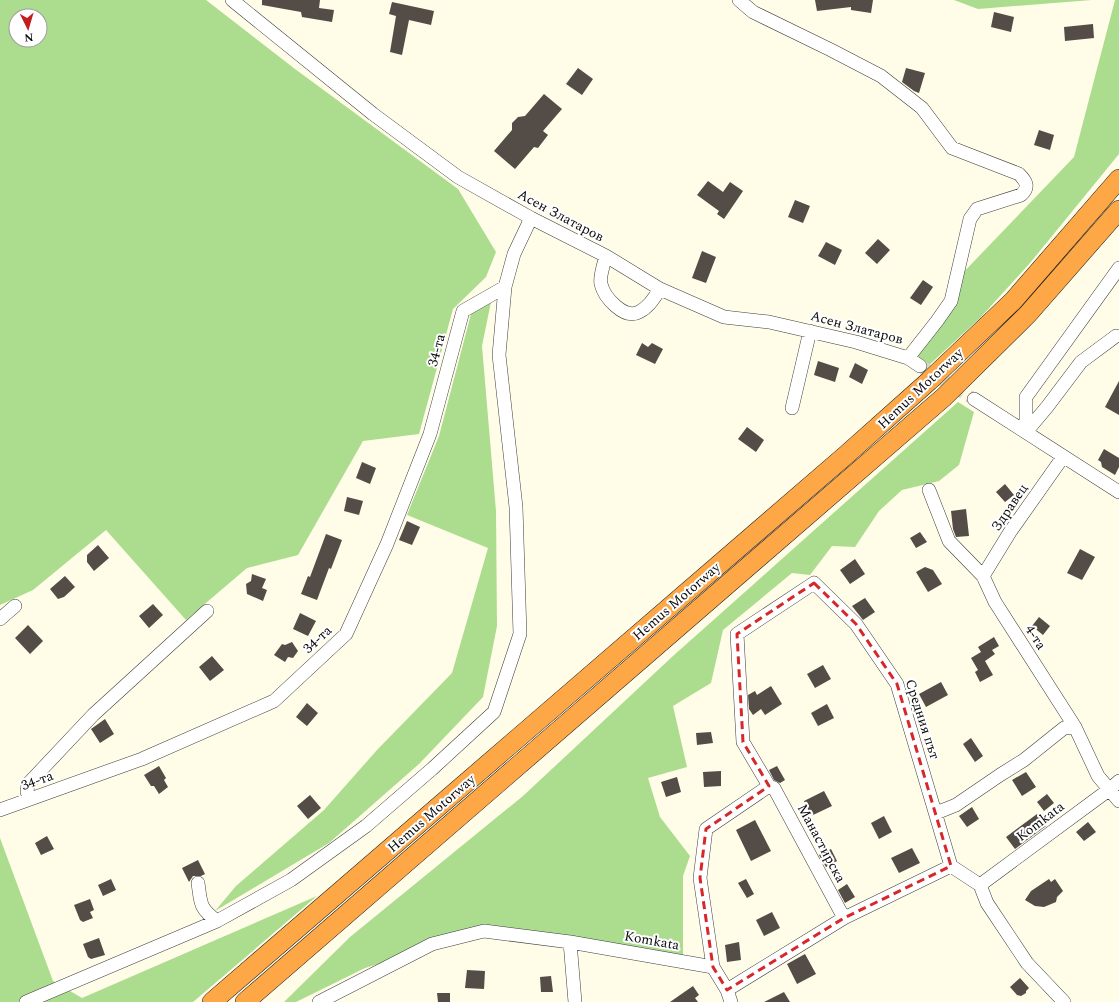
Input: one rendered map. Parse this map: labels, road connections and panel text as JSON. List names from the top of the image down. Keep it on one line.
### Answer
{"streets":{"highway":["Hemus Motorway"],"street":["Асен Златаров","34-та","Здравец","4-та","Средния път","Komkata","Манастирска"]},"crossings":[["Здравец","4-та"],["4-та","Komkata"],["Средния път","Манастирска"]],"north":"bottom"}
